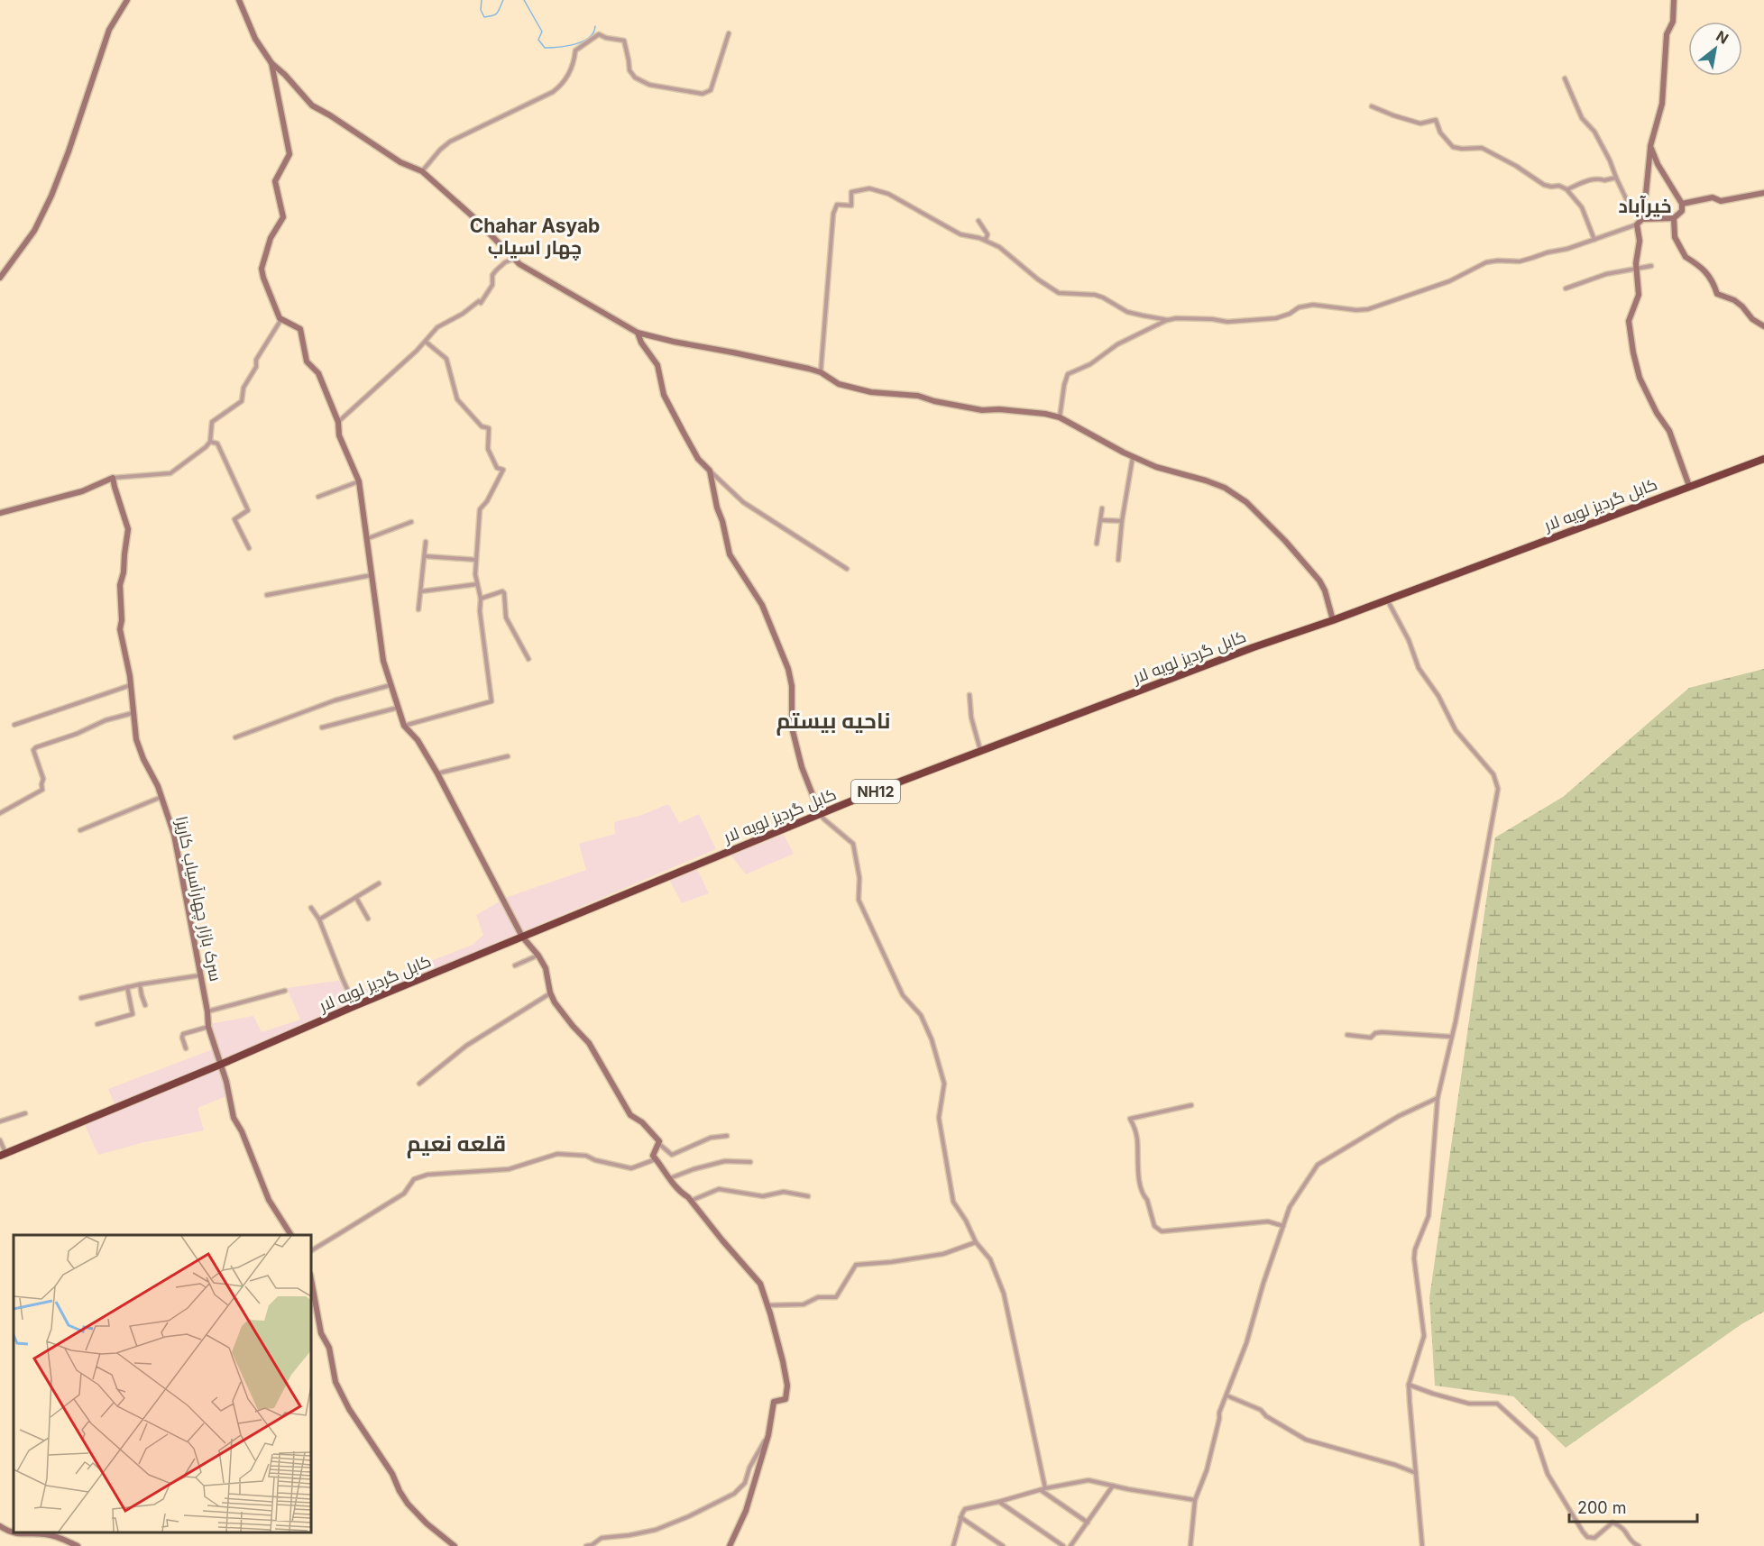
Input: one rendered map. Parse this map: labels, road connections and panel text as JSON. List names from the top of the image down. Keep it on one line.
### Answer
{"streets":{"highway":["کابل گردیز لویه لار","NH12"],"street":["سرک بازار چهارآسیاب کاریزا"]},"crossings":[["کابل گردیز لویه لار","سرک بازار چهارآسیاب کاریزا"]],"districts":["خیرآباد","Chahar Asyab چهار اسیاب","ناحیه بیستم","قلعه نعيم"],"scale_bar":"200 m","north":"top right"}
